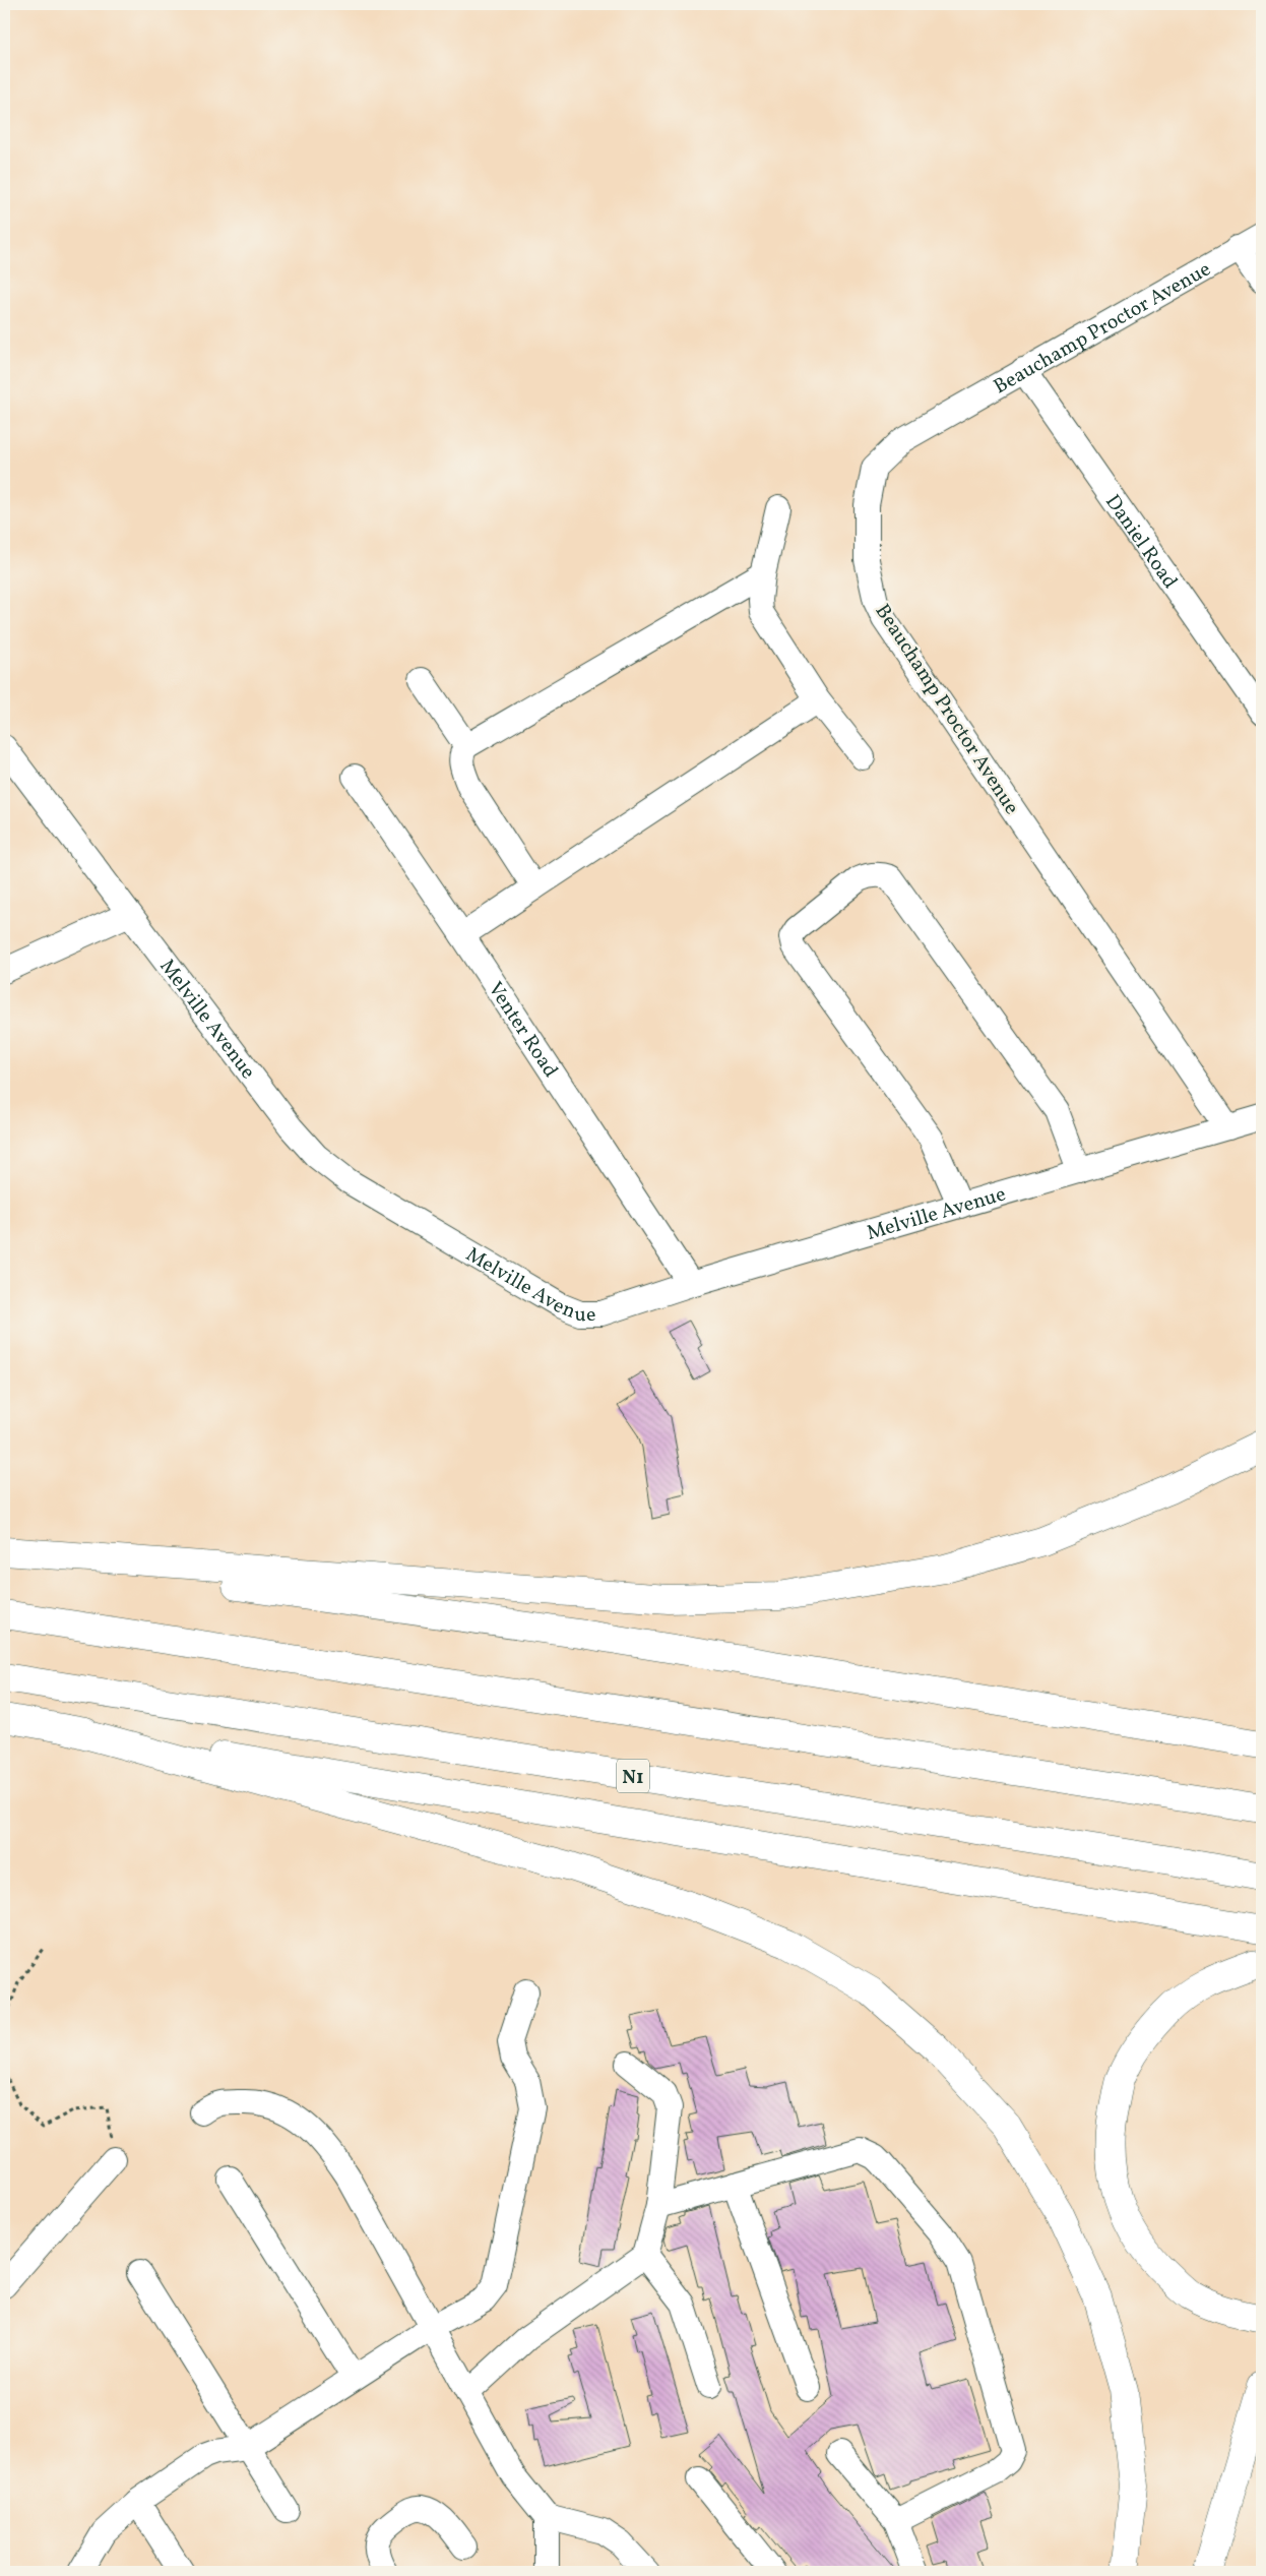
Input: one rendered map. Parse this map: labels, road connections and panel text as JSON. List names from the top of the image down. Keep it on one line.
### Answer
{"streets":{"highway":["N1"],"street":["Beauchamp Proctor Avenue","Daniel Road","Melville Avenue","Venter Road"]},"crossings":[["Beauchamp Proctor Avenue","Daniel Road"],["Beauchamp Proctor Avenue","Melville Avenue"],["Melville Avenue","Venter Road"]]}
